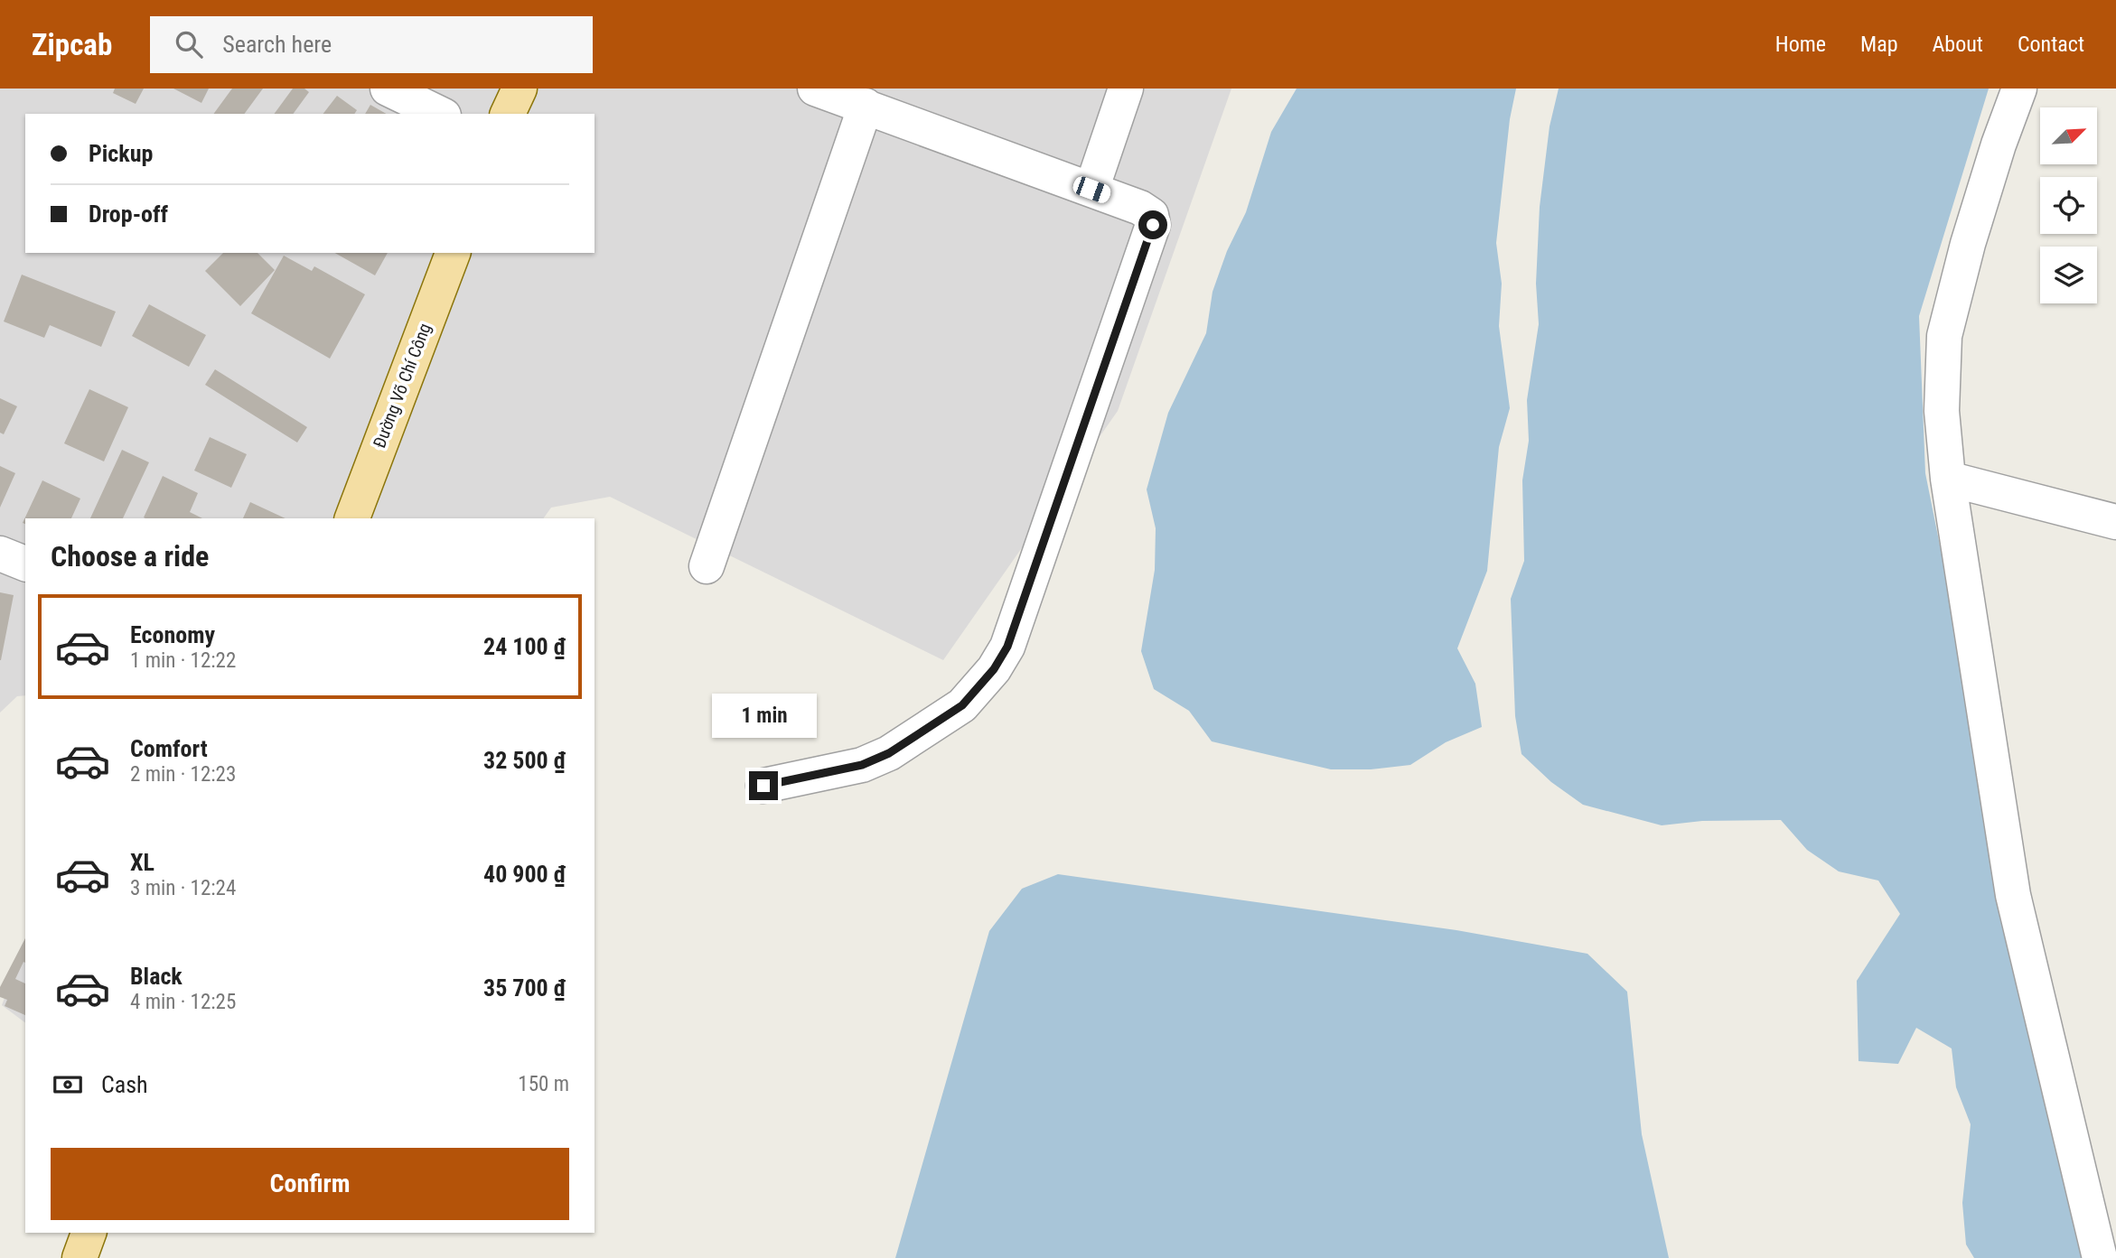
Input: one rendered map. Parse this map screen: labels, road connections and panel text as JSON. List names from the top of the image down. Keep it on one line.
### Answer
{"streets":{"main road":["Đường Võ Chí Công"]},"north":"top right","page":{"header":"Zipcab","search":"Search here","nav":["Home","Map","About","Contact"],"banner":["Pickup","Drop-off"],"heading":"Choose a ride","list":[{"name":"Economy","note":"1 min · 12:22","value":"24 100 ₫"},{"name":"Comfort","note":"2 min · 12:23","value":"32 500 ₫"},{"name":"XL","note":"3 min · 12:24","value":"40 900 ₫"},{"name":"Black","note":"4 min · 12:25","value":"35 700 ₫"}],"bubble":"1 min","pay":["Cash","150 m"],"buttons":"Confirm"}}
